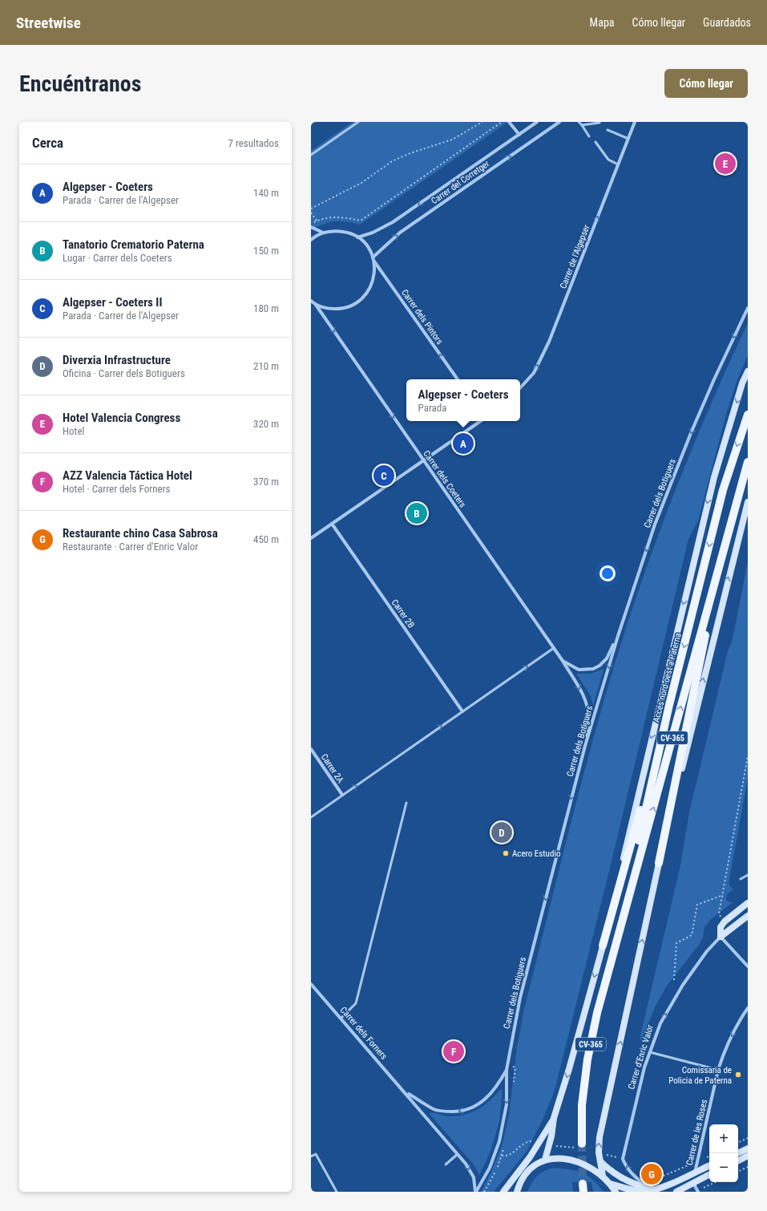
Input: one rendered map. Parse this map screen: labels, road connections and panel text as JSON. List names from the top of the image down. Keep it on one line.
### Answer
{"streets":{"main road":["Accés nord-oest a Paterna","CV-365"],"street":["Carrer del Corretger","Carrer de l'Algepser","Carrer dels Pintors","Carrer dels Coeters","Carrer dels Botiguers","Carrer 2B","Carrer 2A","Carrer dels Forners","Carrer d'Enric Valor","Carrer de les Roses"]},"crossings":[["Carrer del Corretger","Carrer dels Pintors"],["Carrer dels Coeters","Carrer dels Botiguers"],["Carrer dels Botiguers","Carrer dels Forners"]],"one_way":["Carrer de l'Algepser","Carrer dels Pintors","Carrer dels Coeters","Carrer dels Botiguers","Carrer d'Enric Valor","Carrer de les Roses"],"places":["Acero Estudio","Comissaria de Policia de Paterna"],"page":{"header":"Streetwise","nav":["Mapa","Cómo llegar","Guardados"],"buttons":"Cómo llegar","title":"Encuéntranos","heading":["Cerca","7 resultados"],"pins":["E","A","C","B","D","F","G"],"list":[{"mark":"A","name":"Algepser - Coeters","note":"Parada · Carrer de l'Algepser","value":"140 m"},{"mark":"B","name":"Tanatorio Crematorio Paterna","note":"Lugar · Carrer dels Coeters","value":"150 m"},{"mark":"C","name":"Algepser - Coeters II","note":"Parada · Carrer de l'Algepser","value":"180 m"},{"mark":"D","name":"Diverxia Infrastructure","note":"Oficina · Carrer dels Botiguers","value":"210 m"},{"mark":"E","name":"Hotel Valencia Congress","note":"Hotel","value":"320 m"},{"mark":"F","name":"AZZ Valencia Táctica Hotel","note":"Hotel · Carrer dels Forners","value":"370 m"},{"mark":"G","name":"Restaurante chino Casa Sabrosa","note":"Restaurante · Carrer d'Enric Valor","value":"450 m"}],"popup":["Algepser - Coeters","Parada"],"map_buttons":["+","−"]}}
